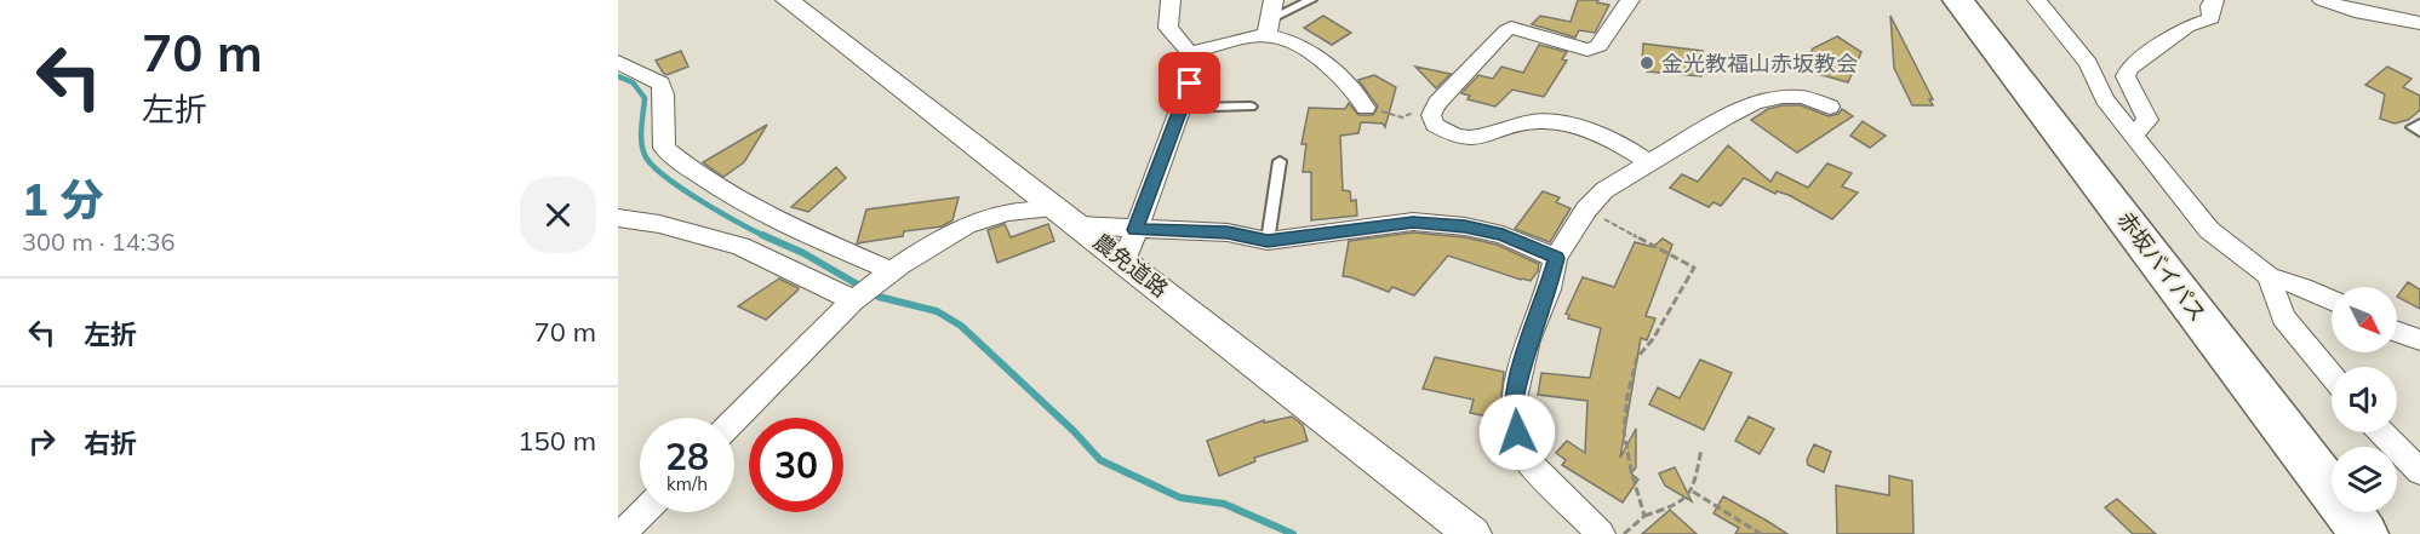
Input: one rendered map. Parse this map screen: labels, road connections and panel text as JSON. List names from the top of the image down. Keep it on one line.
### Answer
{"streets":{"highway":["赤坂バイパス"],"street":["農免道路"]},"places":["金光教福山赤坂教会"],"north":"bottom right","page":{"turn":["70 m","左折"],"heading":["1 分","300 m · 14:36"],"list":[{"name":"左折","value":"70 m"},{"name":"右折","value":"150 m"}],"speed":"28 km/h","limit":"30"}}
